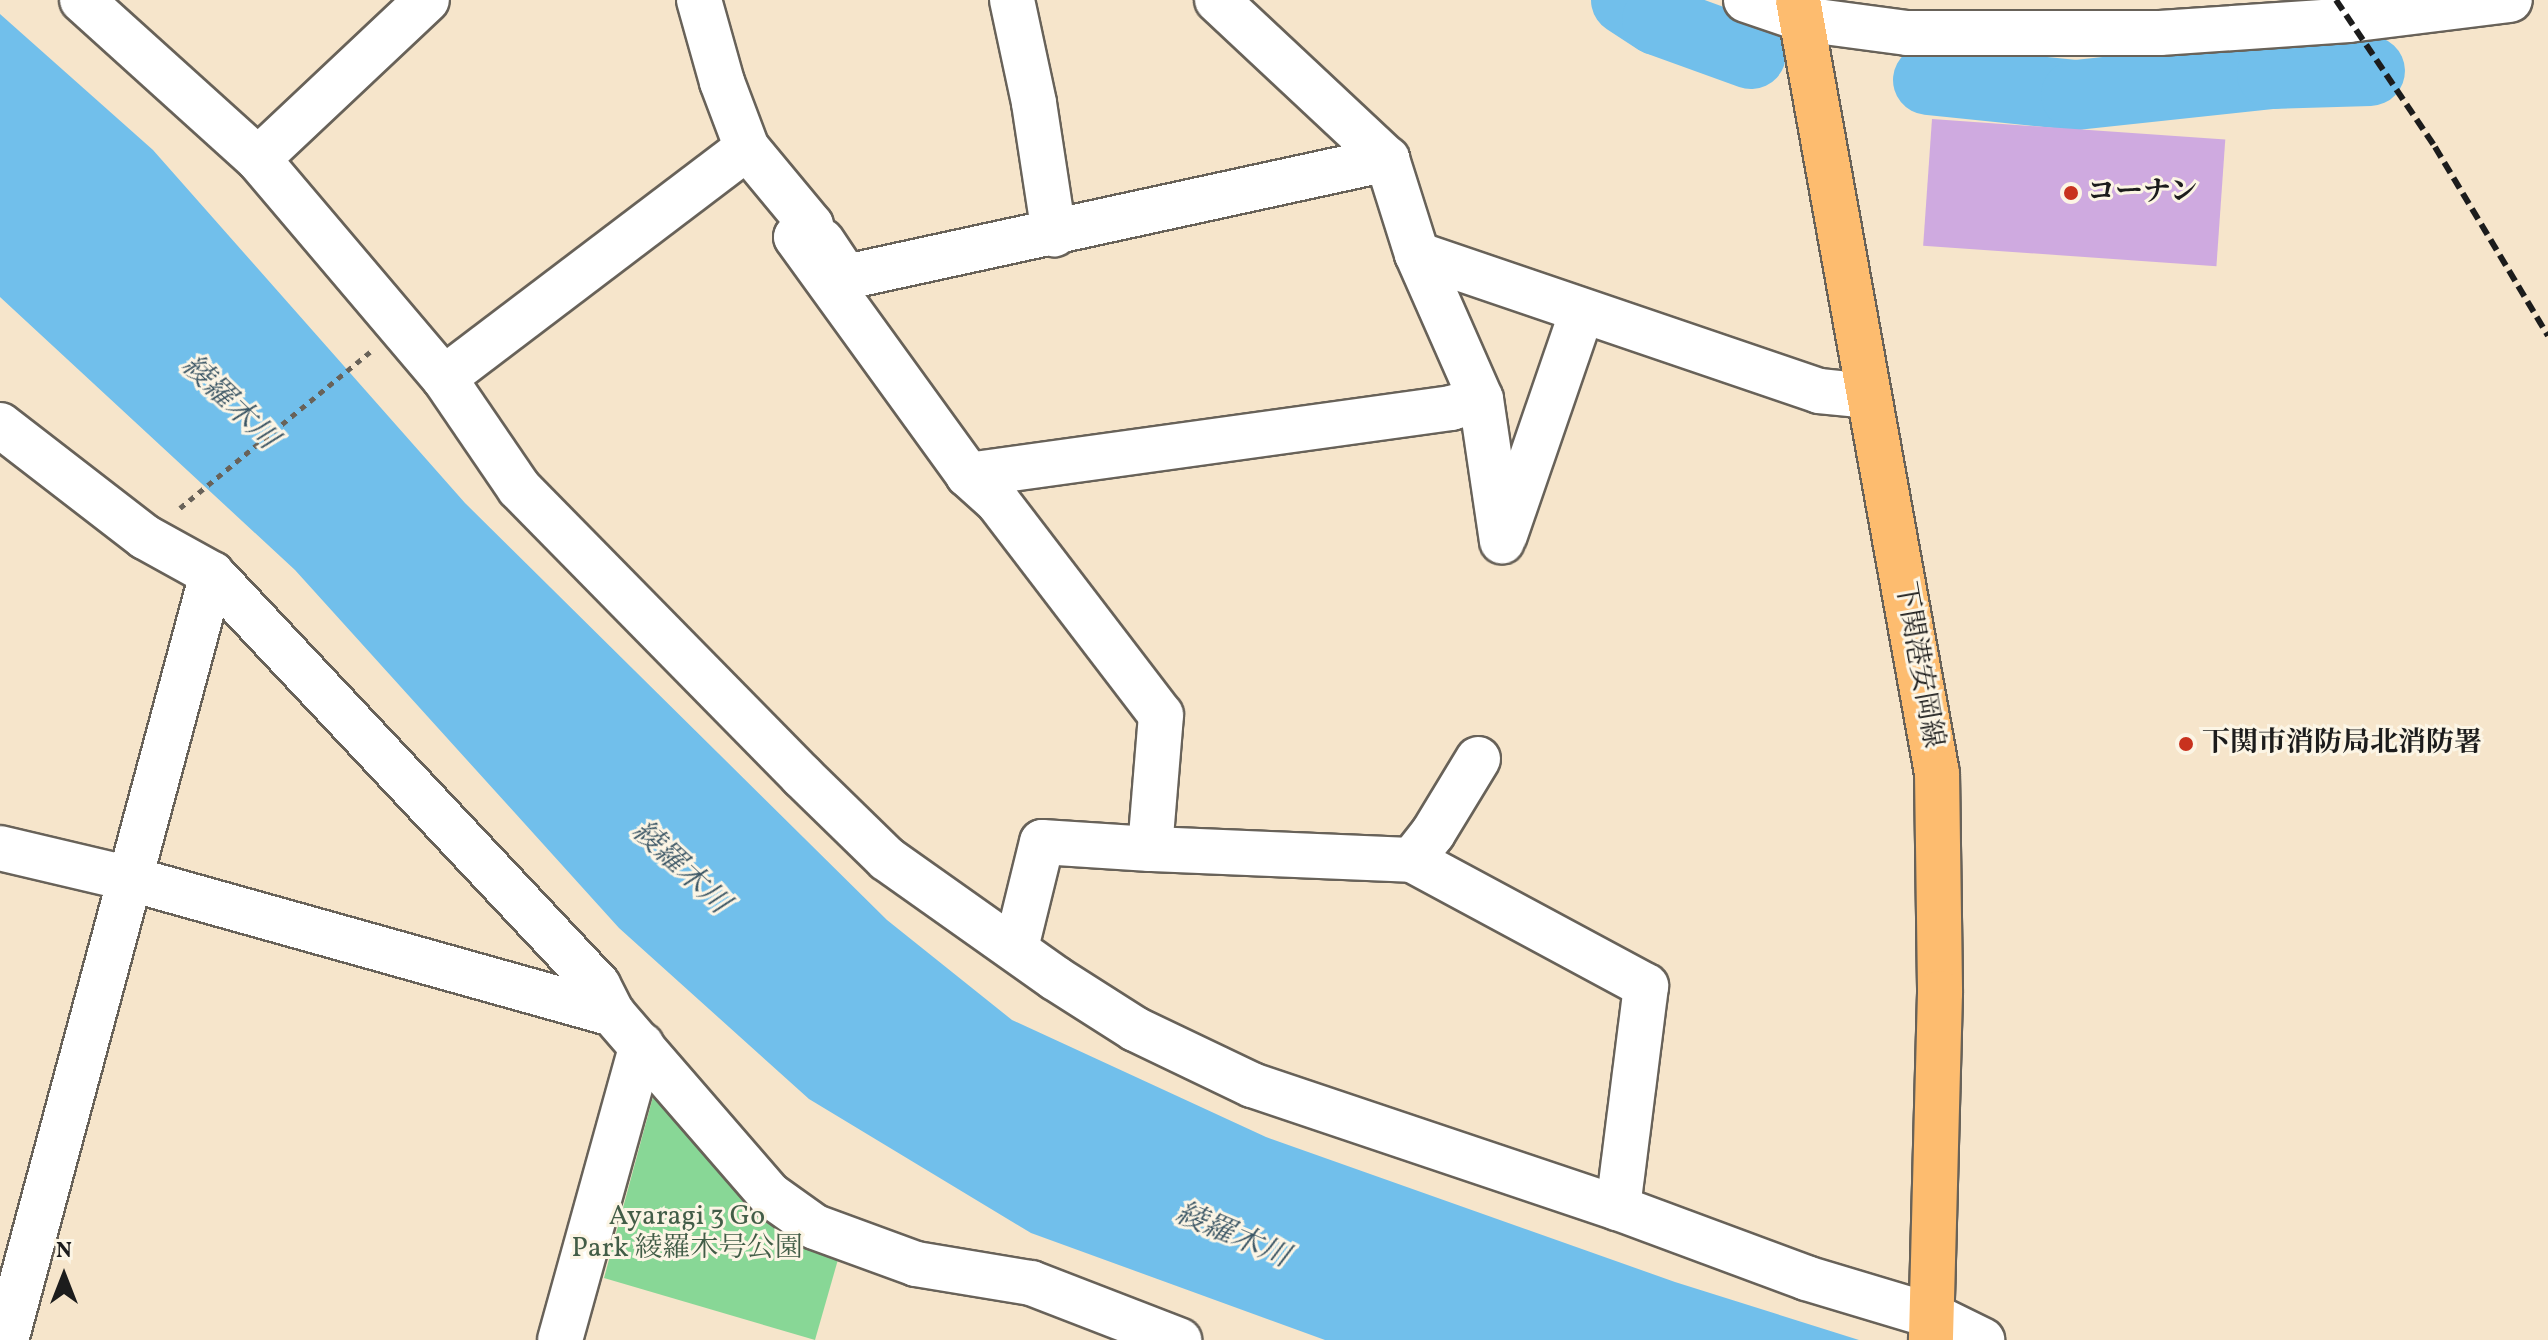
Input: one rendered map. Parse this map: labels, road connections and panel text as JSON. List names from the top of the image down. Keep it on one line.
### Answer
{"streets":{"main road":["下関港安岡線"]},"water":["綾羅木川"],"parks":["Ayaragi 3 Go Park 綾羅木号公園"],"places":["コーナン","下関市消防局北消防署"],"north":"top"}
